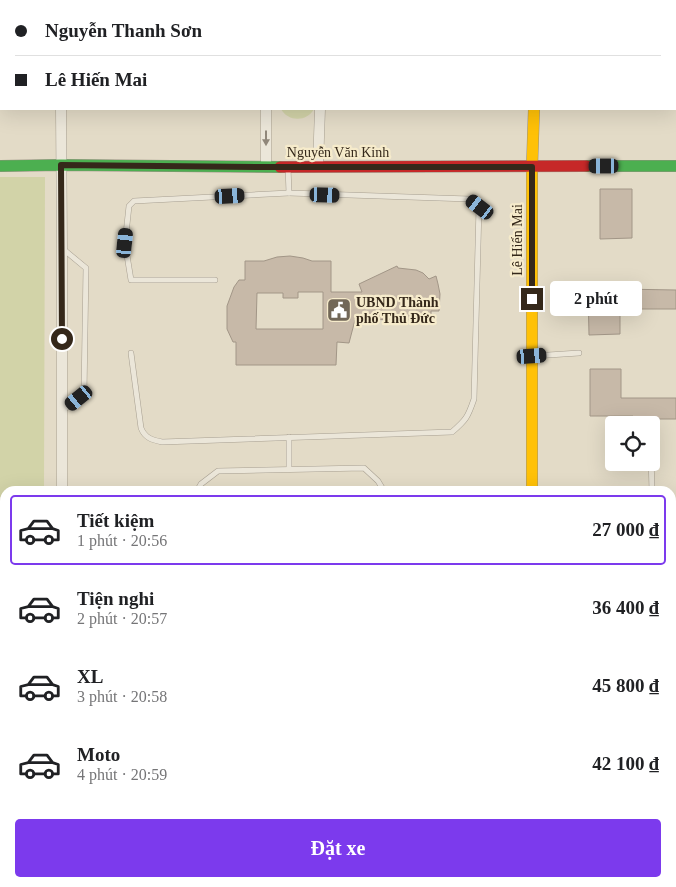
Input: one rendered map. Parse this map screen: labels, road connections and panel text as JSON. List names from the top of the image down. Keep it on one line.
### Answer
{"streets":{"street":["Nguyễn Văn Kỉnh","Lê Hiến Mai"]},"crossings":[["Nguyễn Văn Kỉnh","Lê Hiến Mai"]],"places":{"public building":["UBND Thành phố Thủ Đức"]},"page":{"banner":["Nguyễn Thanh Sơn","Lê Hiến Mai"],"bubble":"2 phút","list":[{"name":"Tiết kiệm","note":"1 phút · 20:56","value":"27 000 ₫"},{"name":"Tiện nghi","note":"2 phút · 20:57","value":"36 400 ₫"},{"name":"XL","note":"3 phút · 20:58","value":"45 800 ₫"},{"name":"Moto","note":"4 phút · 20:59","value":"42 100 ₫"}],"buttons":"Đặt xe"}}
